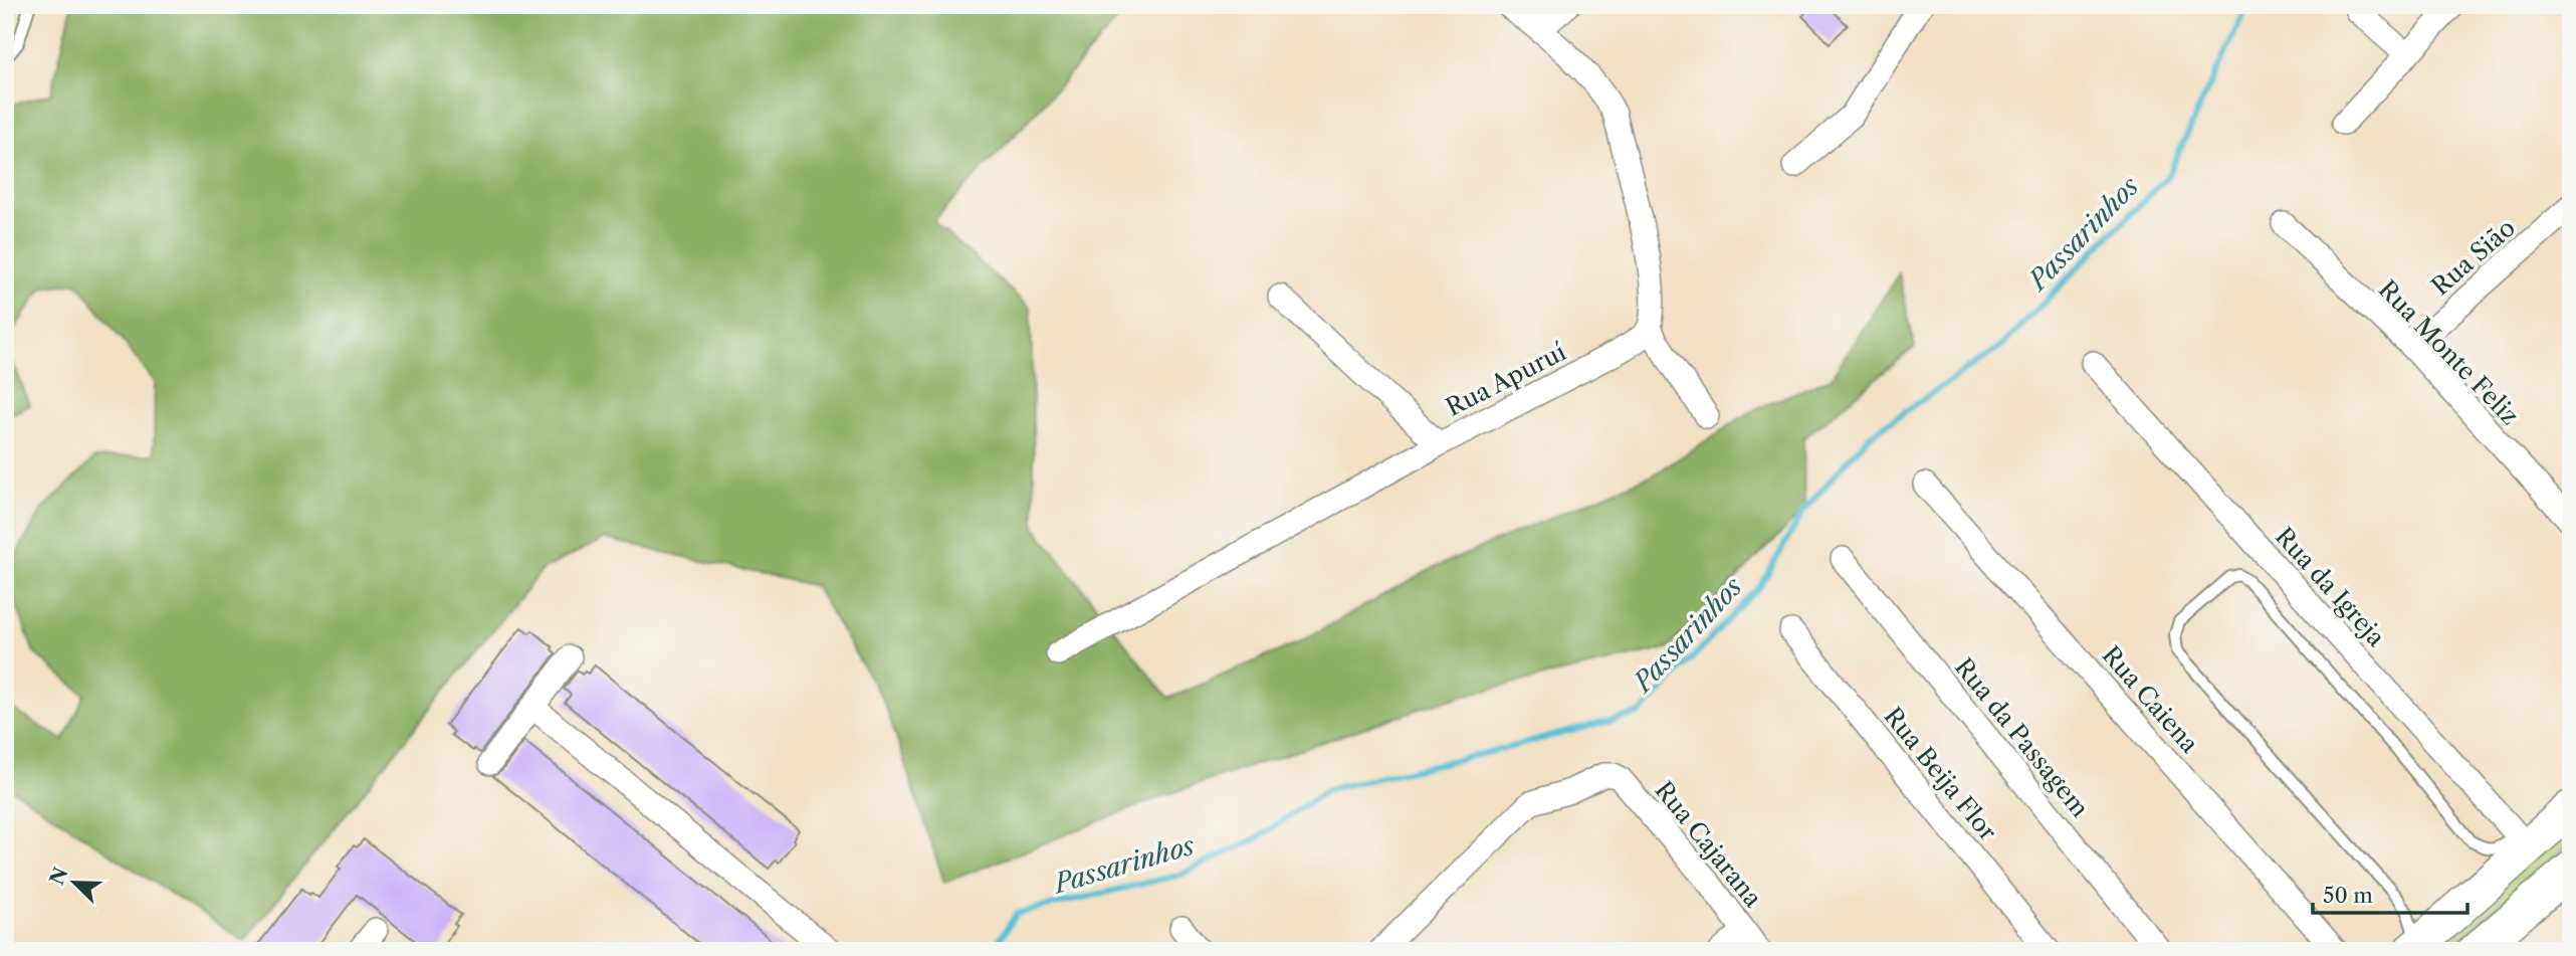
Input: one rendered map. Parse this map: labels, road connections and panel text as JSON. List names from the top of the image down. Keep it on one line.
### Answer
{"streets":{"street":["Rua Sião","Rua Monte Feliz","Rua Apuruí","Rua da Igreja","Rua Caiena","Rua da Passagem","Rua Beija Flor","Rua Cajarana"]},"crossings":[["Rua Sião","Rua Monte Feliz"]],"water":["Passarinhos"],"scale_bar":"50 m","north":"top left"}
